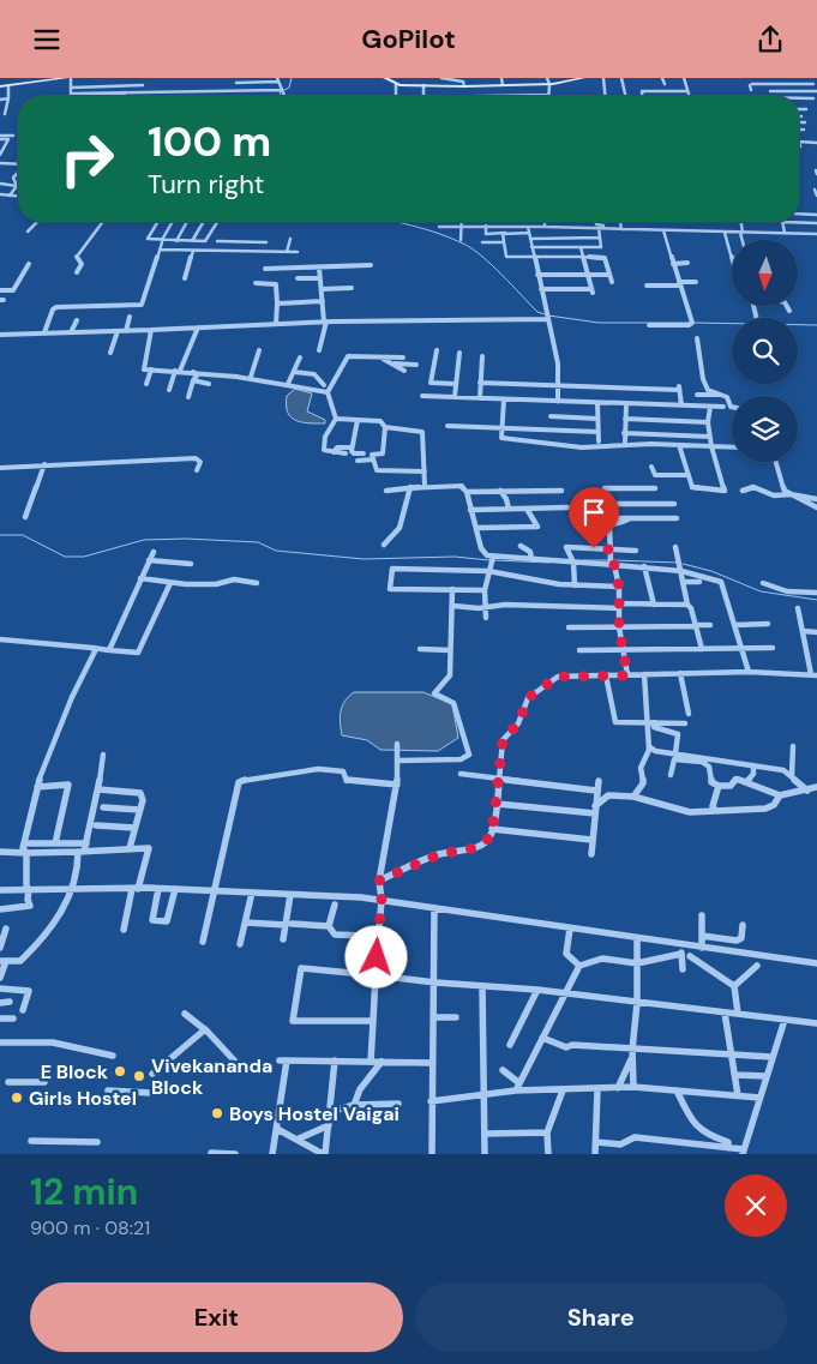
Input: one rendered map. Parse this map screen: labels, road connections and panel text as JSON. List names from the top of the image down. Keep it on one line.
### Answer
{"places":["E Block","Vivekananda Block","Girls Hostel","Boys Hostel Vaigai"],"north":"bottom","page":{"header":"GoPilot","turn":["100 m","Turn right"],"heading":["12 min","900 m · 08:21"],"buttons":["Exit","Share"]}}
